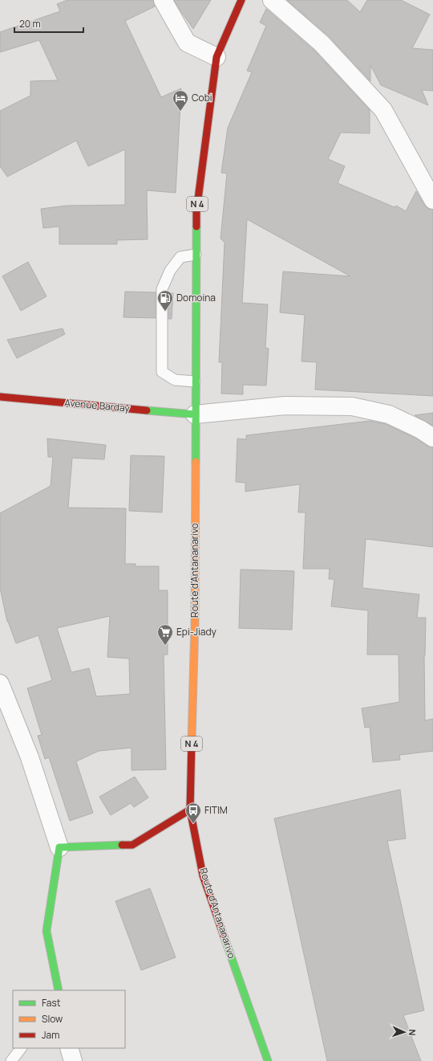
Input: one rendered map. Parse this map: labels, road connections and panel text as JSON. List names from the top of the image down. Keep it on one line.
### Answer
{"streets":{"main road":["N 4","Avenue Barday","Route d'Antananarivo"]},"crossings":[["N 4","Avenue Barday"],["N 4","Route d'Antananarivo"],["Avenue Barday","Route d'Antananarivo"]],"places":{"hotel":["Cobi"],"fuel station":["Domoina"],"supermarket":["Epi-Jiady"],"bus stop":["FITIM"]},"legend":["Fast","Slow","Jam"],"scale_bar":"20 m","north":"right"}
